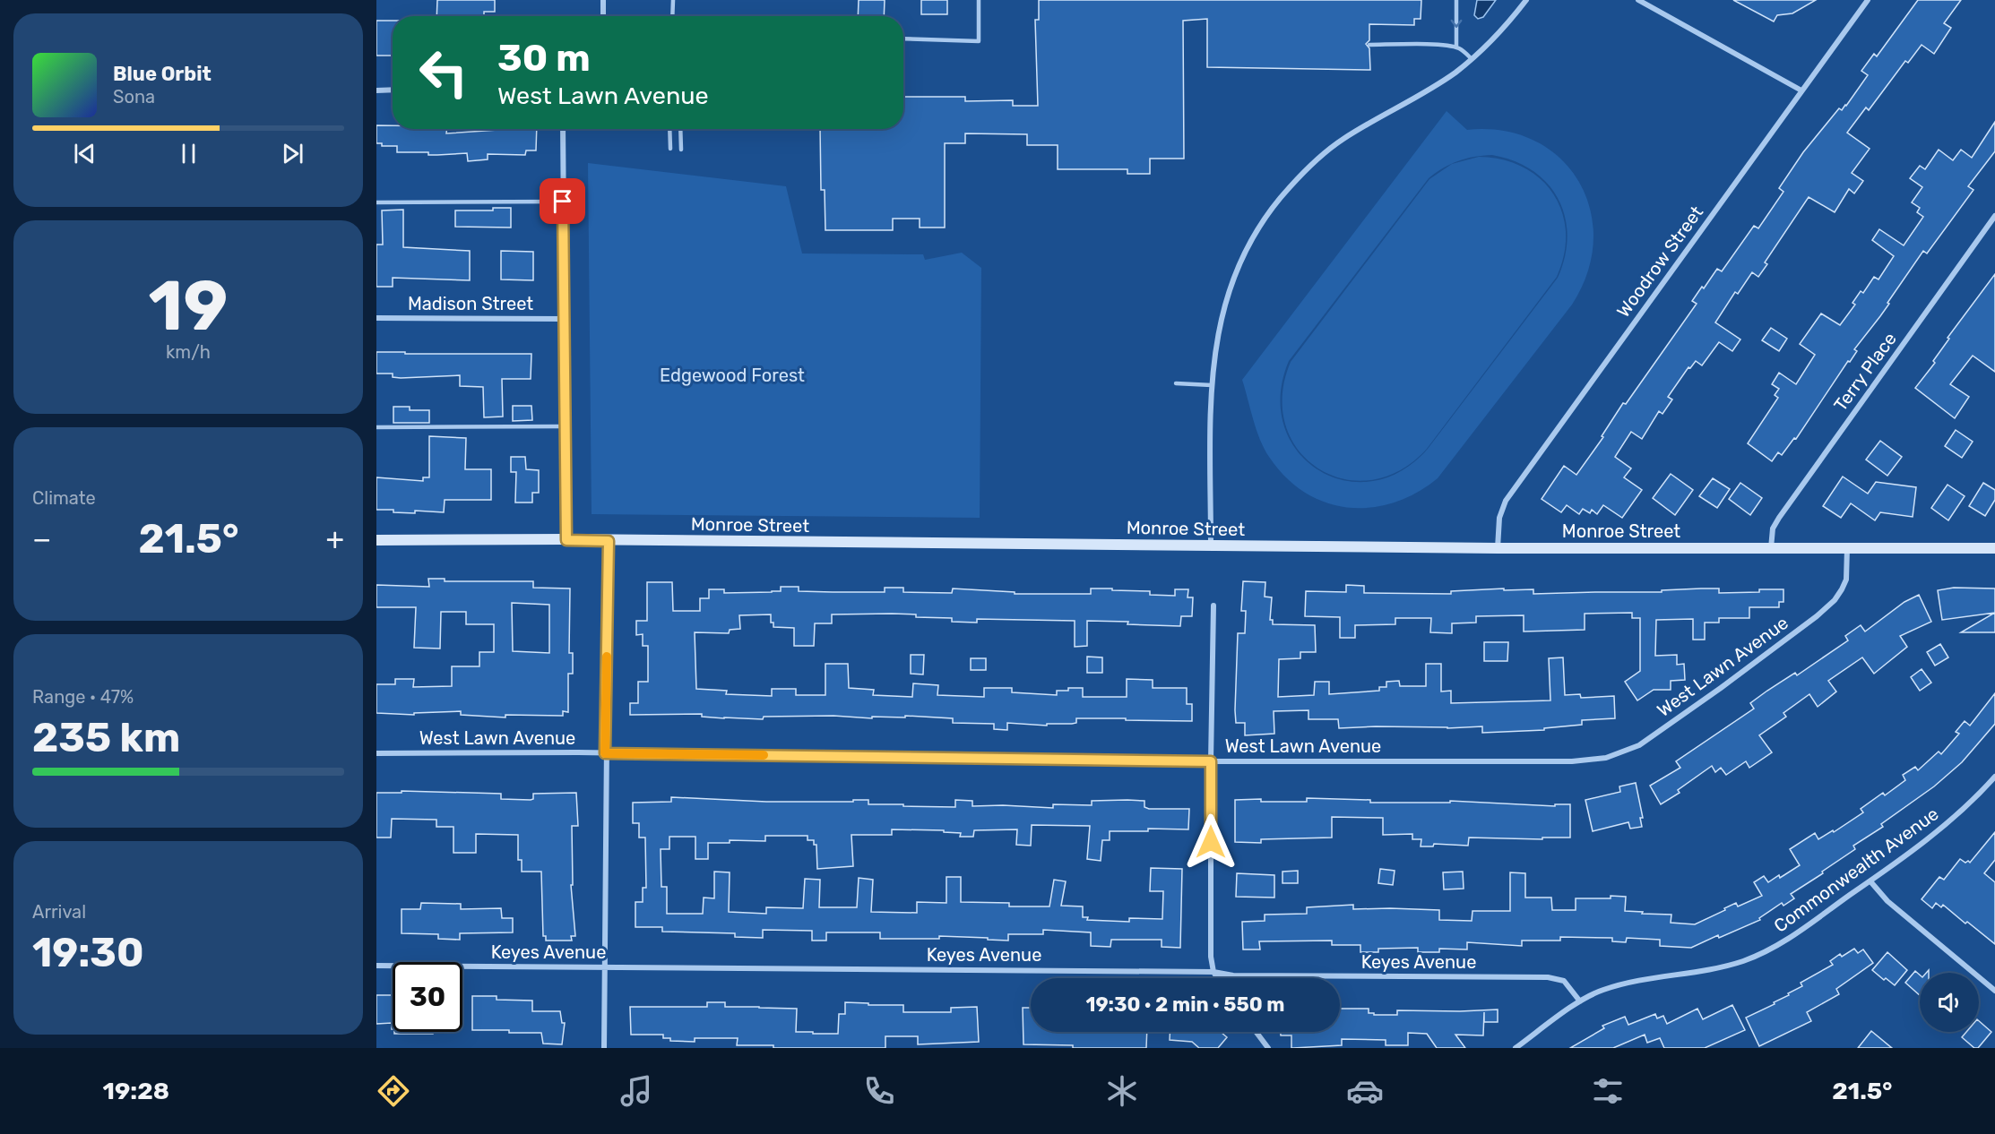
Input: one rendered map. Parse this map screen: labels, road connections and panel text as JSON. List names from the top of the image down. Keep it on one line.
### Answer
{"streets":{"main road":["Monroe Street"],"street":["Woodrow Street","Madison Street","Terry Place","West Lawn Avenue","Commonwealth Avenue","Keyes Avenue"]},"crossings":[["Woodrow Street","Monroe Street"],["Terry Place","Monroe Street"],["Monroe Street","West Lawn Avenue"],["Commonwealth Avenue","Keyes Avenue"]],"parks":["Edgewood Forest"],"page":{"turn":["30 m","West Lawn Avenue"],"song":["Blue Orbit","Sona"],"tile":[["19","km/h"],"Climate",["Range · 47%","235 km"],["Arrival","19:30"]],"heat":["−","21.5°","+"],"limit":"30","trip":"19:30 · 2 min · 550 m","tabs":["19:28","21.5°"]}}
